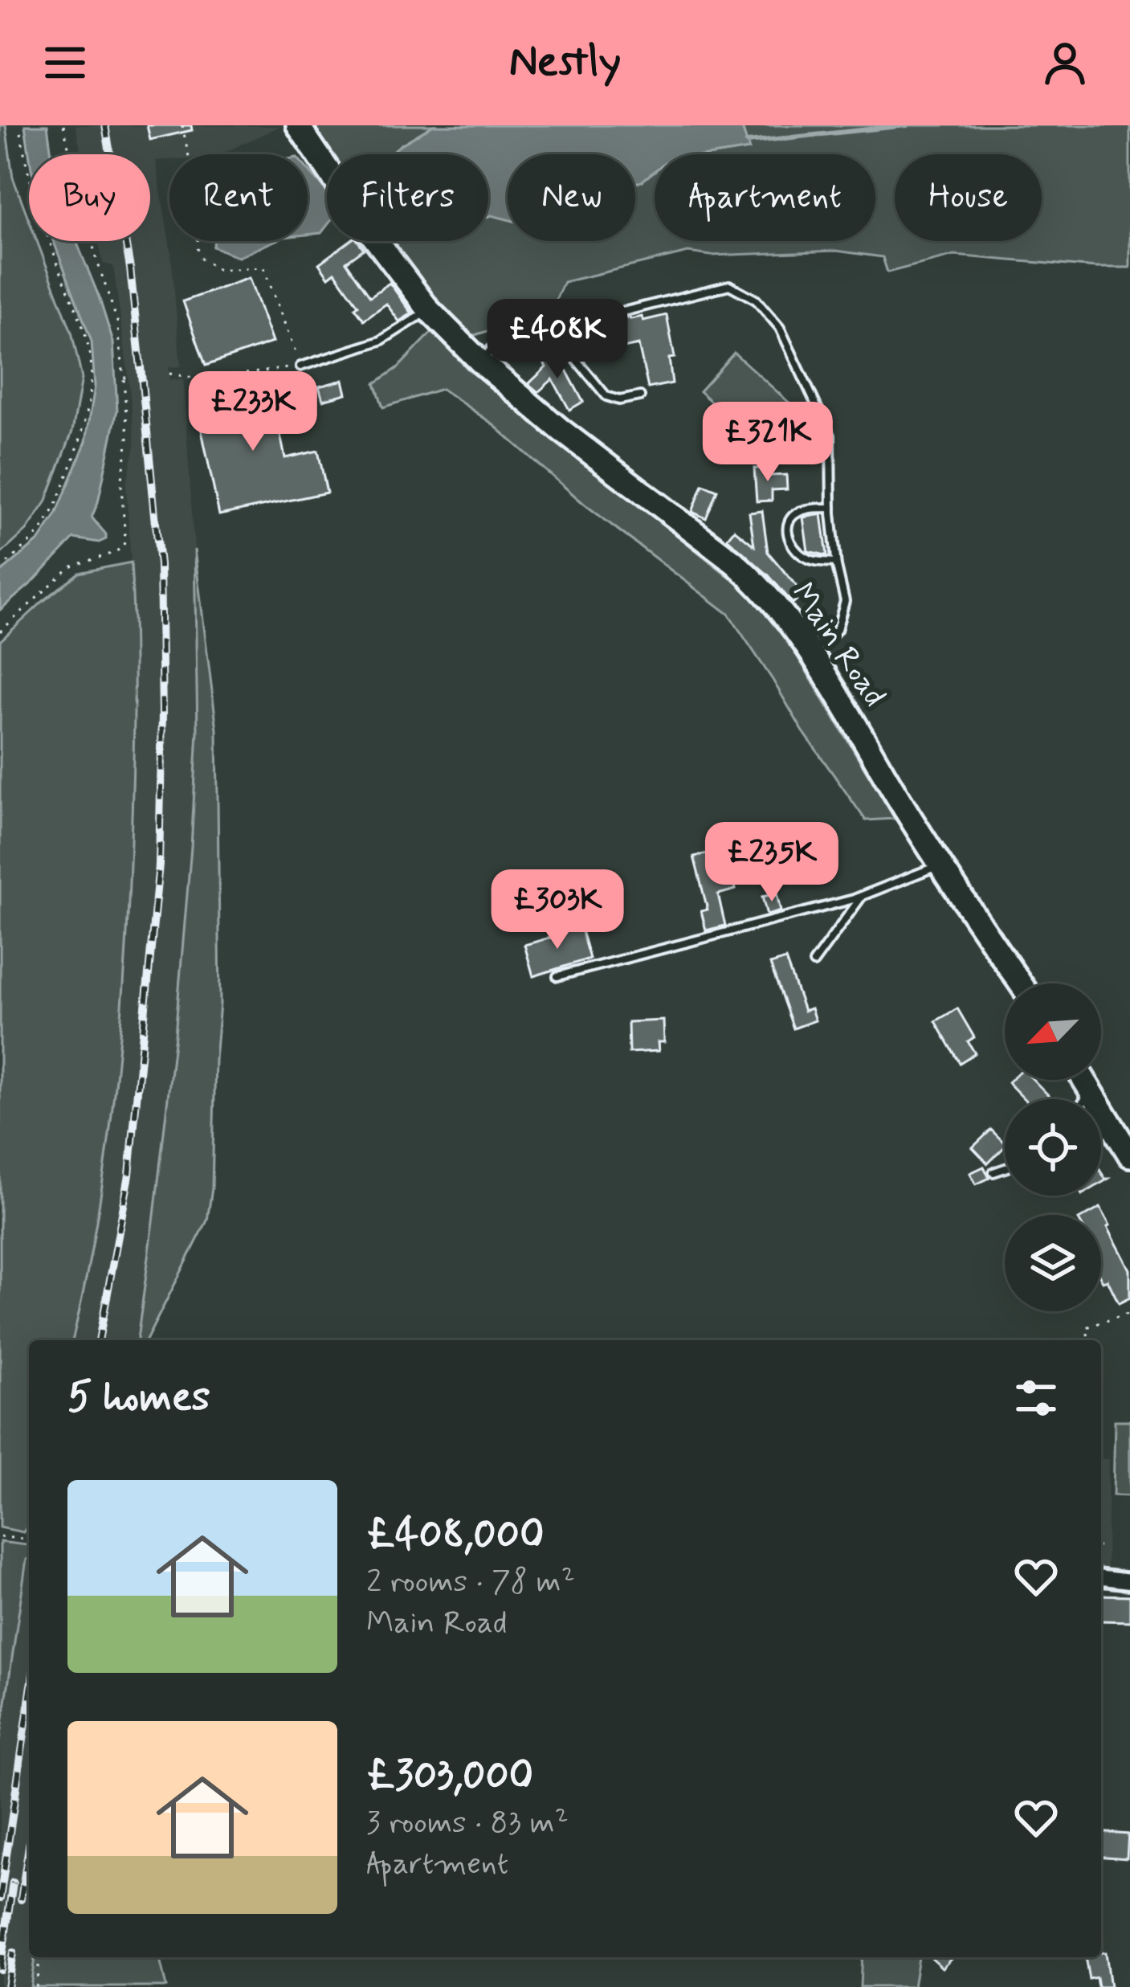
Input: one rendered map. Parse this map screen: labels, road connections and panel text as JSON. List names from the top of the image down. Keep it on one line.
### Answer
{"streets":{"highway":["Main Road"]},"north":"bottom left","page":{"header":"Nestly","chip":["Buy","Rent","Filters","New","Apartment","House"],"price":["£408K","£233K","£321K","£235K","£303K"],"heading":"5 homes","list":[{"name":"£408,000","note":"2 rooms · 78 m² · Main Road"},{"name":"£303,000","note":"3 rooms · 83 m² · Apartment"}]}}
